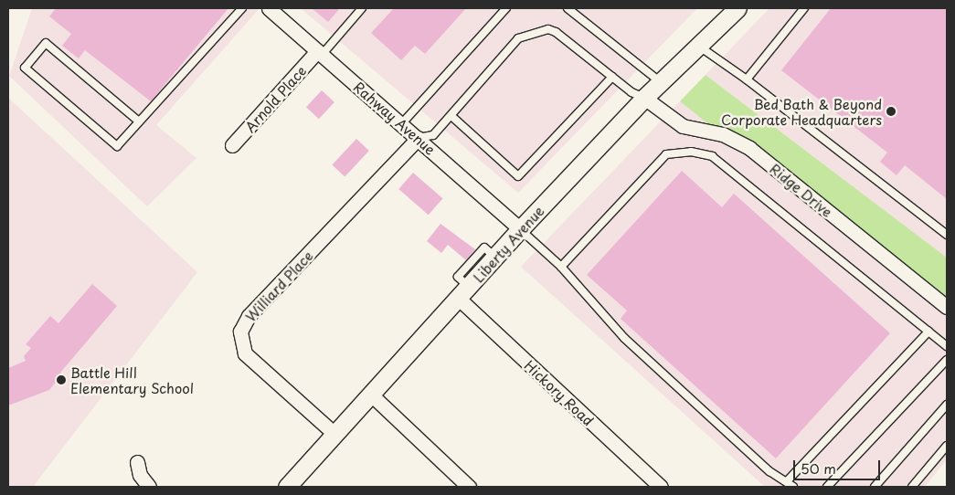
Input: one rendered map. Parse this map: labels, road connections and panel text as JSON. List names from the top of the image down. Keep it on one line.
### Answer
{"streets":{"street":["Arnold Place","Rahway Avenue","Ridge Drive","Liberty Avenue","Williard Place","Hickory Road"]},"crossings":[["Arnold Place","Rahway Avenue"],["Rahway Avenue","Liberty Avenue"],["Rahway Avenue","Williard Place"],["Ridge Drive","Liberty Avenue"],["Liberty Avenue","Williard Place"],["Liberty Avenue","Hickory Road"]],"places":["Bed Bath & Beyond Corporate Headquarters","Battle Hill Elementary School"],"scale_bar":"50 m"}
